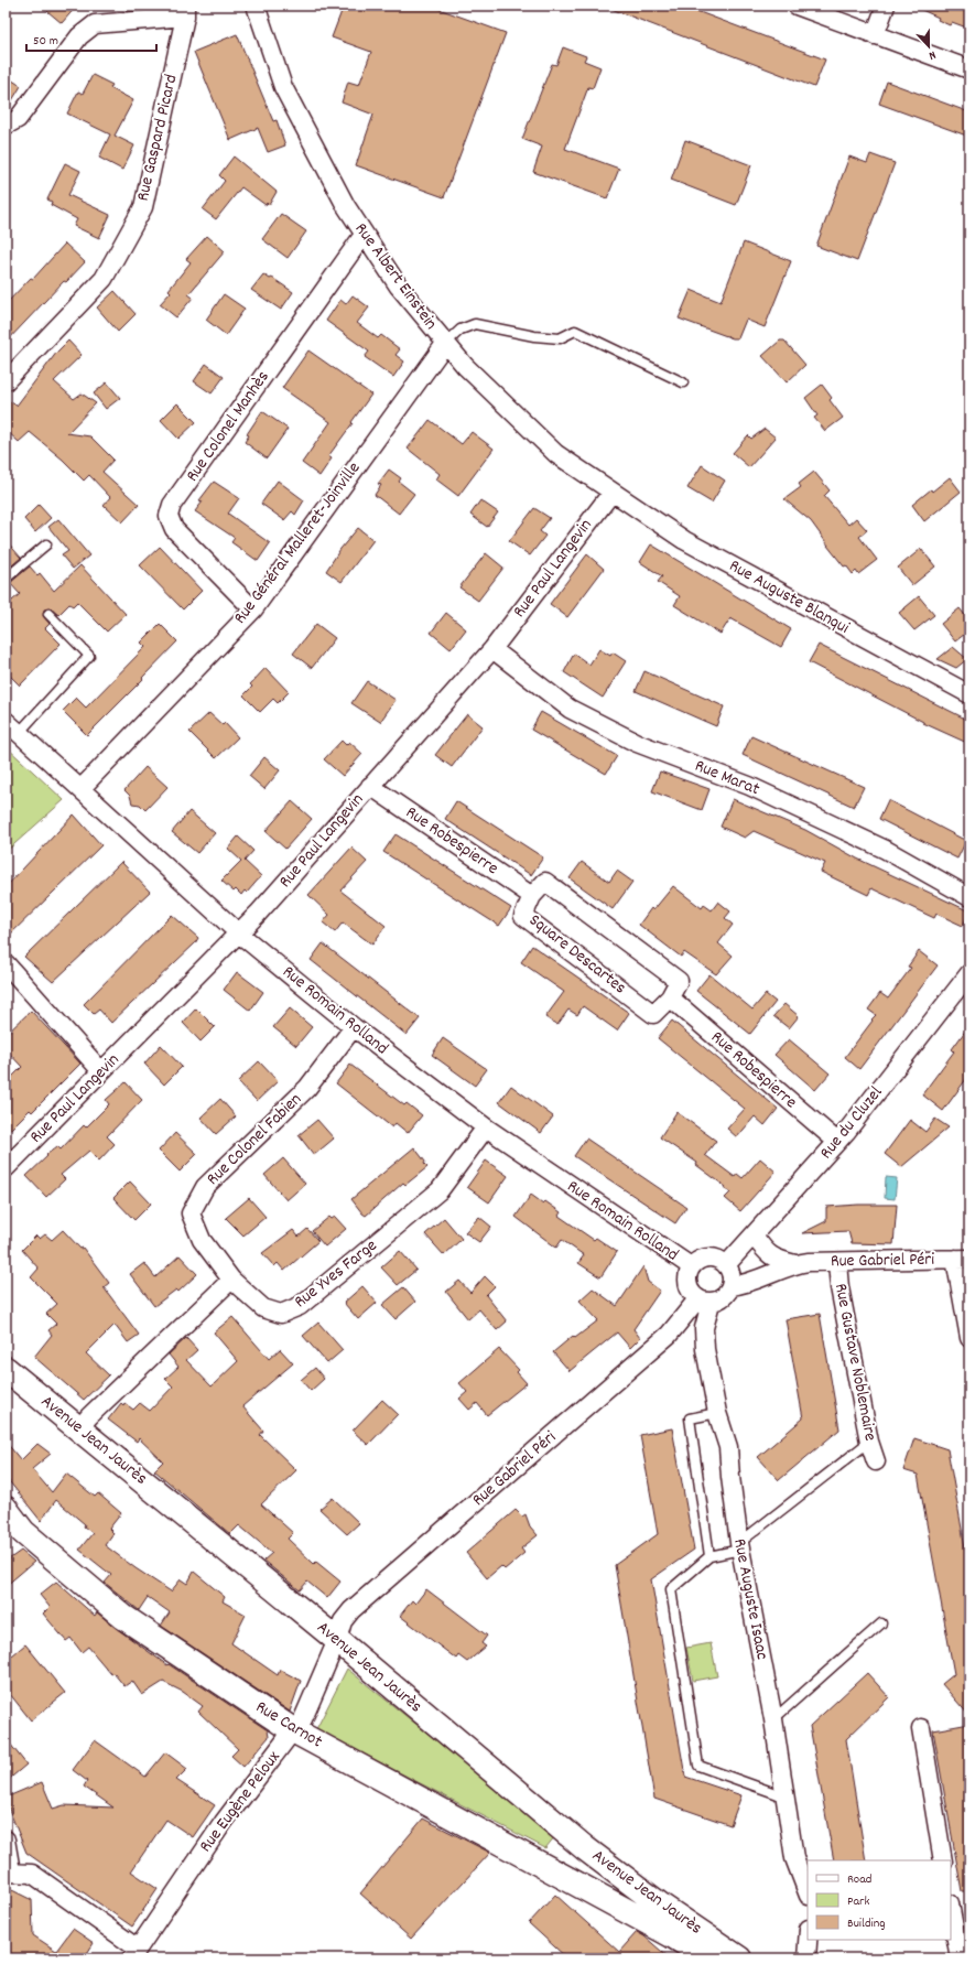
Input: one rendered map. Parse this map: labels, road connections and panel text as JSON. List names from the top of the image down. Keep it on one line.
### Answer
{"streets":{"main road":["Avenue Jean Jaurès","Rue Carnot"],"street":["Rue Gaspard Picard","Rue Albert Einstein","Rue Colonel Manhès","Rue Général Malleret-Joinville","Rue Paul Langevin","Rue Auguste Blanqui","Rue Marat","Rue Robespierre","Square Descartes","Rue Romain Rolland","Rue du Cluzel","Rue Colonel Fabien","Rue Gabriel Péri","Rue Yves Farge","Rue Gustave Noblemaire","Rue Auguste Isaac","Rue Eugène Peloux"]},"crossings":[["Rue Albert Einstein","Rue Colonel Manhès"],["Rue Albert Einstein","Rue Général Malleret-Joinville"],["Rue Albert Einstein","Rue Paul Langevin"],["Rue Albert Einstein","Rue Auguste Blanqui"],["Rue Colonel Manhès","Rue Général Malleret-Joinville"],["Rue Général Malleret-Joinville","Rue Romain Rolland"],["Rue Paul Langevin","Rue Auguste Blanqui"],["Rue Paul Langevin","Rue Marat"],["Rue Paul Langevin","Rue Robespierre"],["Rue Paul Langevin","Rue Romain Rolland"],["Rue Robespierre","Square Descartes"],["Rue Robespierre","Rue du Cluzel"],["Rue Romain Rolland","Rue du Cluzel"],["Rue Romain Rolland","Rue Colonel Fabien"],["Rue Romain Rolland","Rue Gabriel Péri"],["Rue Romain Rolland","Rue Yves Farge"],["Rue Romain Rolland","Rue Auguste Isaac"],["Rue du Cluzel","Rue Gabriel Péri"],["Rue du Cluzel","Rue Auguste Isaac"],["Rue Colonel Fabien","Rue Yves Farge"],["Rue Gabriel Péri","Rue Gustave Noblemaire"],["Rue Gabriel Péri","Avenue Jean Jaurès"],["Rue Gabriel Péri","Rue Auguste Isaac"],["Rue Gabriel Péri","Rue Eugène Peloux"],["Avenue Jean Jaurès","Rue Eugène Peloux"],["Rue Carnot","Rue Eugène Peloux"]],"legend":["Road","Park","Building"],"scale_bar":"50 m","north":"bottom"}
